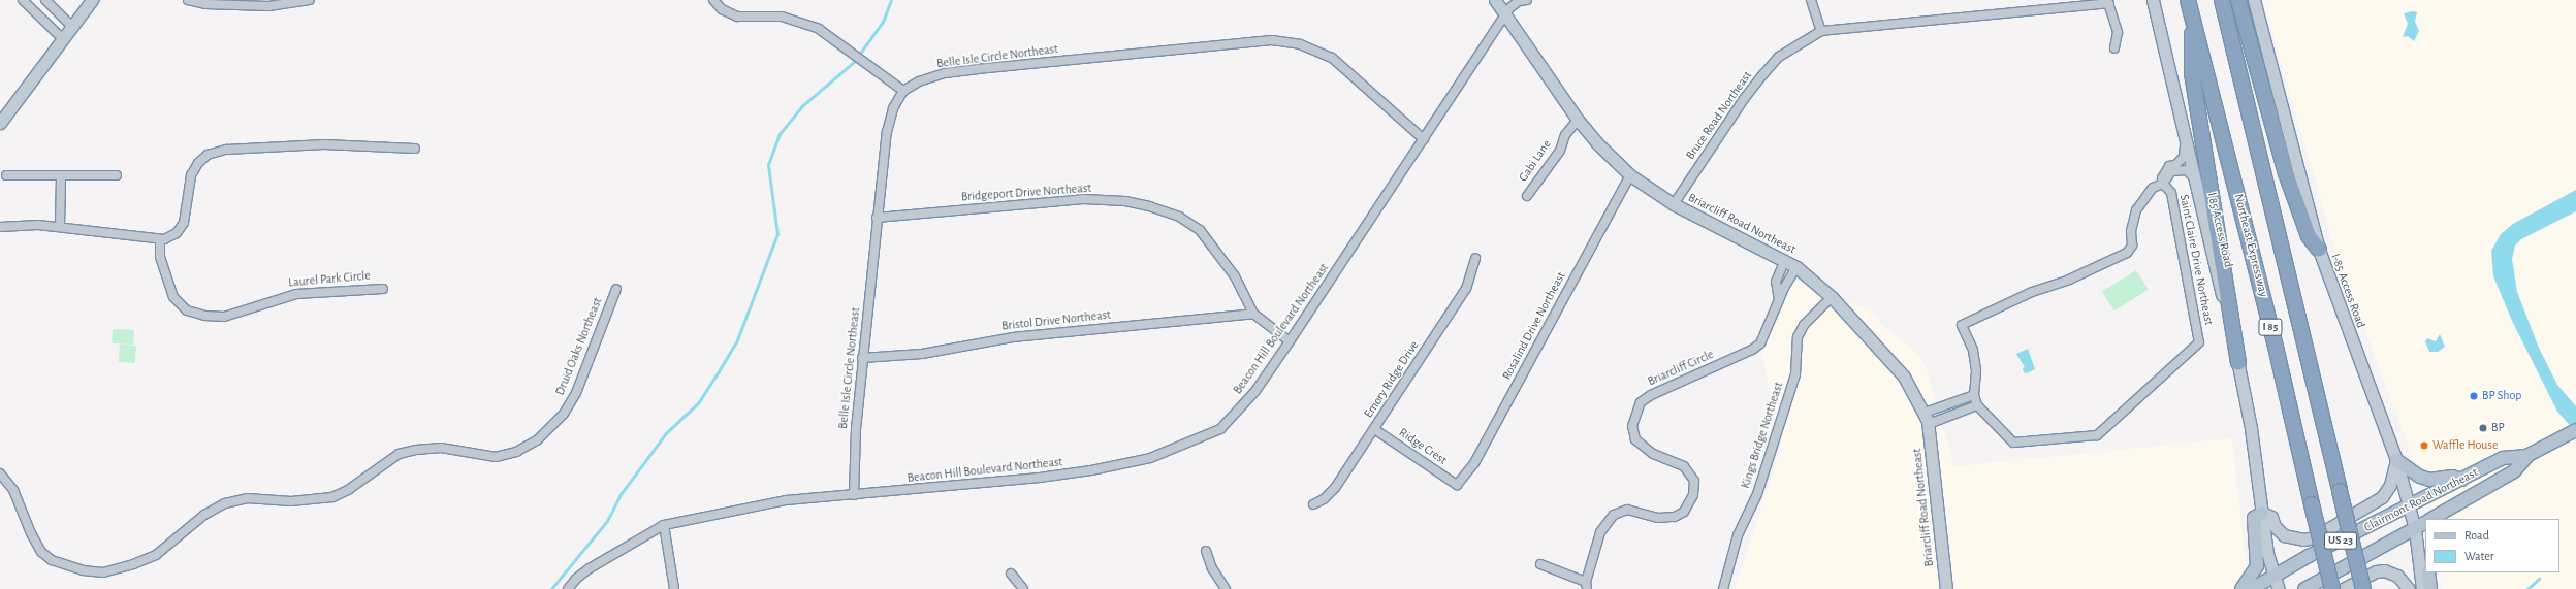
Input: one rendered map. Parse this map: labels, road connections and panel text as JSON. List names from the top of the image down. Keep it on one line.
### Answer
{"streets":{"highway":["Northeast Expressway","I 85"],"main road":["Briarcliff Road Northeast","I 85 Access Road","I-85 Access Road","Clairmont Road Northeast","US 23"],"street":["Belle Isle Circle Northeast","Bruce Road Northeast","Gabi Lane","Bridgeport Drive Northeast","Saint Claire Drive Northeast","Laurel Park Circle","Bristol Drive Northeast","Rosalind Drive Northeast","Beacon Hill Boulevard Northeast","Druid Oaks Northeast","Briarcliff Circle","Emory Ridge Drive","Kings Bridge Northeast","Ridge Crest"]},"crossings":[["Belle Isle Circle Northeast","Bridgeport Drive Northeast"],["Belle Isle Circle Northeast","Bristol Drive Northeast"],["Belle Isle Circle Northeast","Beacon Hill Boulevard Northeast"],["Bruce Road Northeast","Briarcliff Road Northeast"],["Gabi Lane","Briarcliff Road Northeast"],["Bridgeport Drive Northeast","Bristol Drive Northeast"],["Bridgeport Drive Northeast","Beacon Hill Boulevard Northeast"],["Briarcliff Road Northeast","Rosalind Drive Northeast"],["Briarcliff Road Northeast","Beacon Hill Boulevard Northeast"],["Briarcliff Road Northeast","Briarcliff Circle"],["Briarcliff Road Northeast","Kings Bridge Northeast"],["I 85 Access Road","Saint Claire Drive Northeast"],["I-85 Access Road","Clairmont Road Northeast"],["Rosalind Drive Northeast","Ridge Crest"],["Emory Ridge Drive","Ridge Crest"]],"places":["BP Shop","BP","Waffle House"],"legend":["Road","Water"]}
